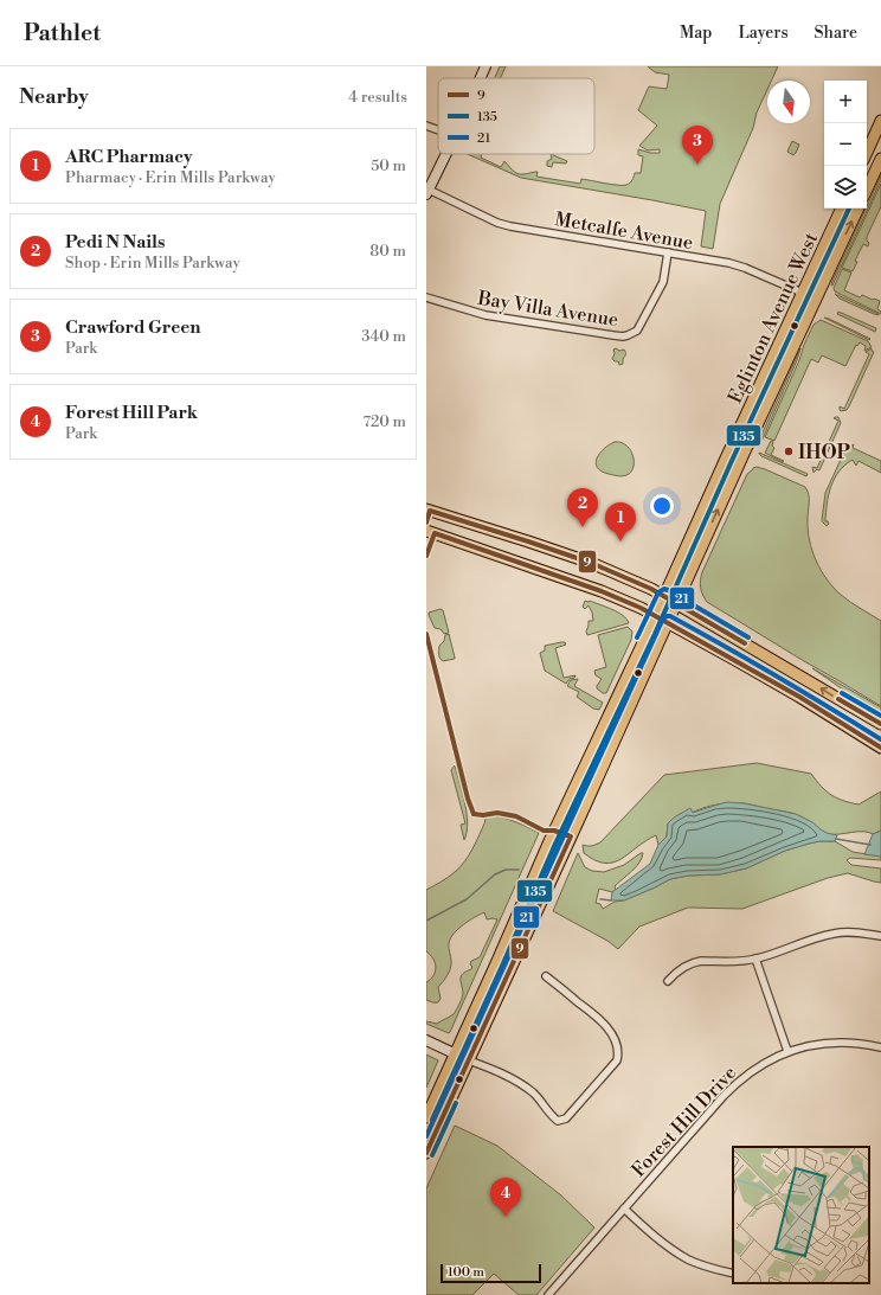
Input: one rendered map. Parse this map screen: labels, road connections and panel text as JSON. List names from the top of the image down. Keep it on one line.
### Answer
{"streets":{"main road":["Eglinton Avenue West"],"street":["Metcalfe Avenue","Bay Villa Avenue","Forest Hill Drive"]},"crossings":[["Metcalfe Avenue","Bay Villa Avenue"],["Metcalfe Avenue","Eglinton Avenue West"]],"places":["IHOP"],"lines":["transit line 135","transit line 9","transit line 21"],"legend":["9","135","21"],"scale_bar":"100 m","north":"bottom","page":{"header":"Pathlet","nav":["Map","Layers","Share"],"heading":["Nearby","4 results"],"map_buttons":["+","−"],"pins":["3","2","1","4"],"list":[{"mark":"1","name":"ARC Pharmacy","note":"Pharmacy · Erin Mills Parkway","value":"50 m"},{"mark":"2","name":"Pedi N Nails","note":"Shop · Erin Mills Parkway","value":"80 m"},{"mark":"3","name":"Crawford Green","note":"Park","value":"340 m"},{"mark":"4","name":"Forest Hill Park","note":"Park","value":"720 m"}],"scale":"100 m"}}
